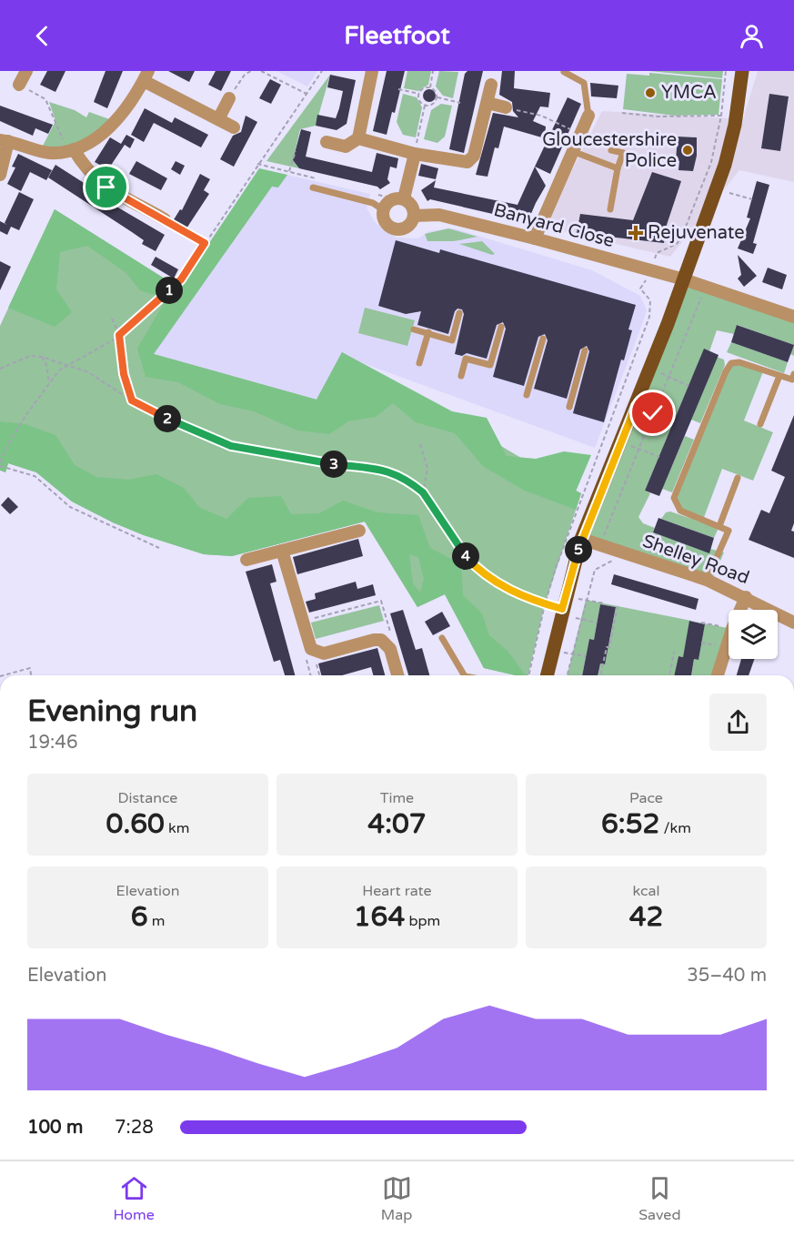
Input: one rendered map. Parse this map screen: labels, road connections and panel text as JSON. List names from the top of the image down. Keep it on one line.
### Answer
{"streets":{"street":["Banyard Close","Shelley Road"]},"places":{"other":["YMCA","Gloucestershire Police"],"health":["Rejuvenate"]},"page":{"header":"Fleetfoot","pins":["1","2","3","5","4"],"heading":["Evening run","19:46"],"stats":[["Distance","0.60 km"],["Time","4:07"],["Pace","6:52 /km"],["Elevation","6 m"],["Heart rate","164 bpm"],["kcal","42"]],"chart":["Elevation","35–40 m"],"list":[{"name":"100 m","note":"7:28"}],"tabs":["Home","Map","Saved"]}}
